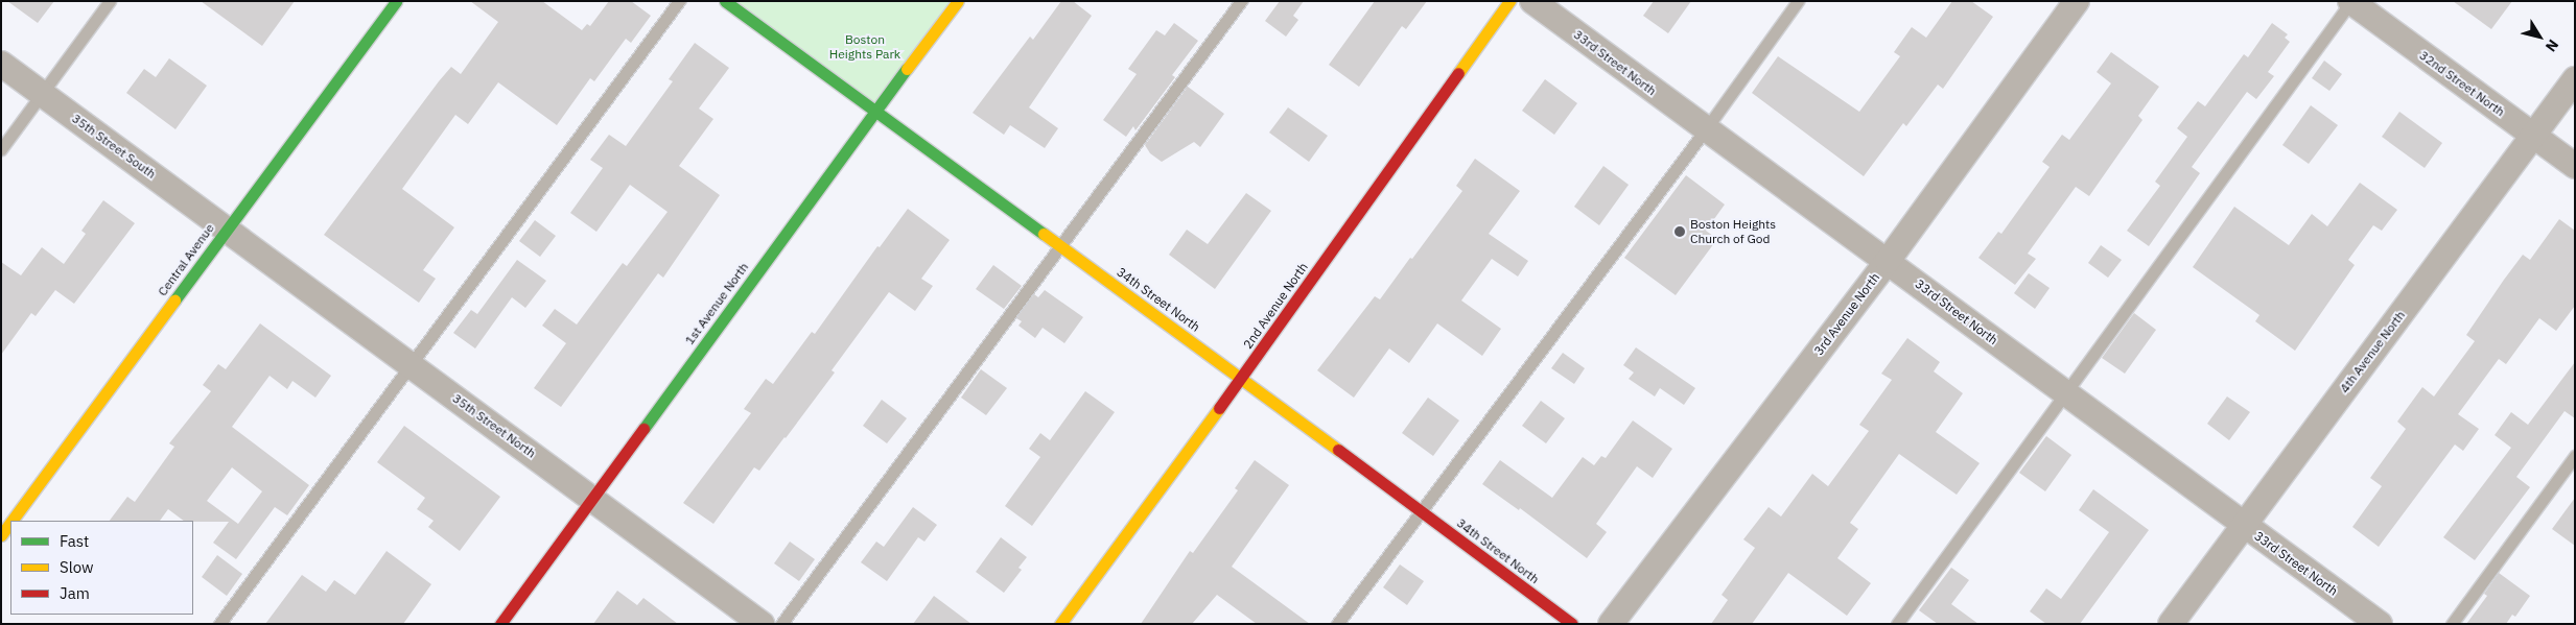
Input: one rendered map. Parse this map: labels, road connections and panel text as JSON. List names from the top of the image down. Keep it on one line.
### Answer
{"streets":{"street":["33rd Street North","32nd Street North","35th Street South","Central Avenue","34th Street North","1st Avenue North","2nd Avenue North","3rd Avenue North","4th Avenue North","35th Street North"]},"crossings":[["33rd Street North","3rd Avenue North"],["33rd Street North","4th Avenue North"],["32nd Street North","4th Avenue North"],["35th Street South","Central Avenue"],["35th Street South","35th Street North"],["Central Avenue","35th Street North"],["34th Street North","1st Avenue North"],["34th Street North","2nd Avenue North"],["1st Avenue North","35th Street North"]],"parks":["Boston Heights Park"],"places":["Boston Heights Church of God"],"legend":["Fast","Slow","Jam"],"north":"bottom right"}
